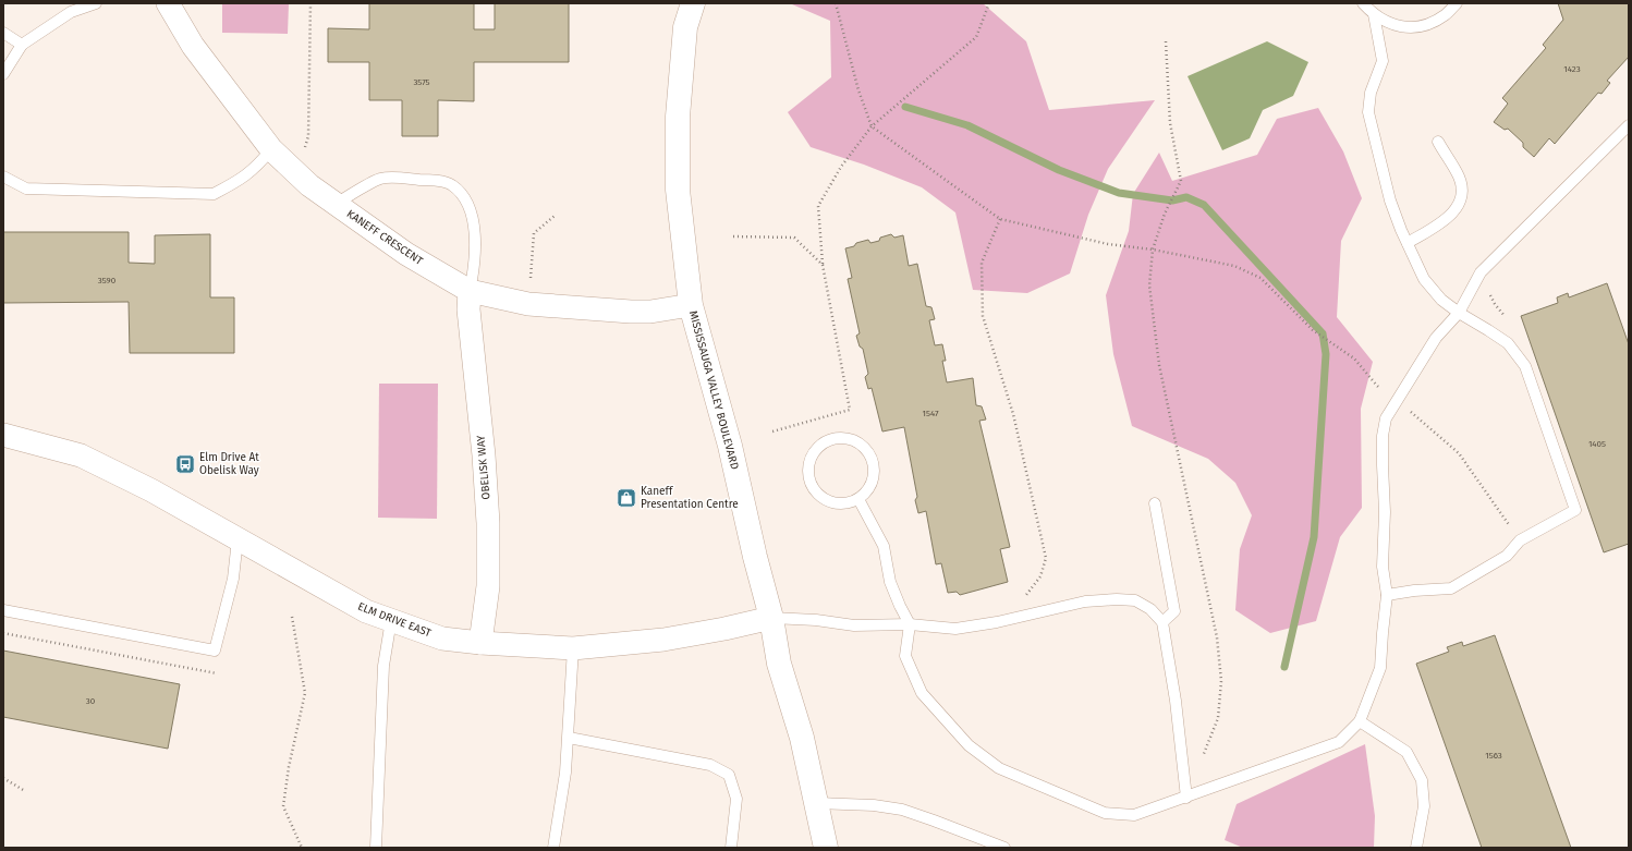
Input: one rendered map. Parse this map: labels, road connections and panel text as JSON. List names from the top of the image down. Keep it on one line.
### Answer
{"streets":{"street":["KANEFF CRESCENT","MISSISSAUGA VALLEY BOULEVARD","OBELISK WAY","ELM DRIVE EAST"]},"crossings":[["KANEFF CRESCENT","MISSISSAUGA VALLEY BOULEVARD"],["KANEFF CRESCENT","OBELISK WAY"],["MISSISSAUGA VALLEY BOULEVARD","ELM DRIVE EAST"],["OBELISK WAY","ELM DRIVE EAST"]],"places":{"bus stop":["Elm Drive At Obelisk Way"],"shop":["Kaneff Presentation Centre"]},"house_numbers":["1423","3575","3590","1547","1405","30","1563"]}
